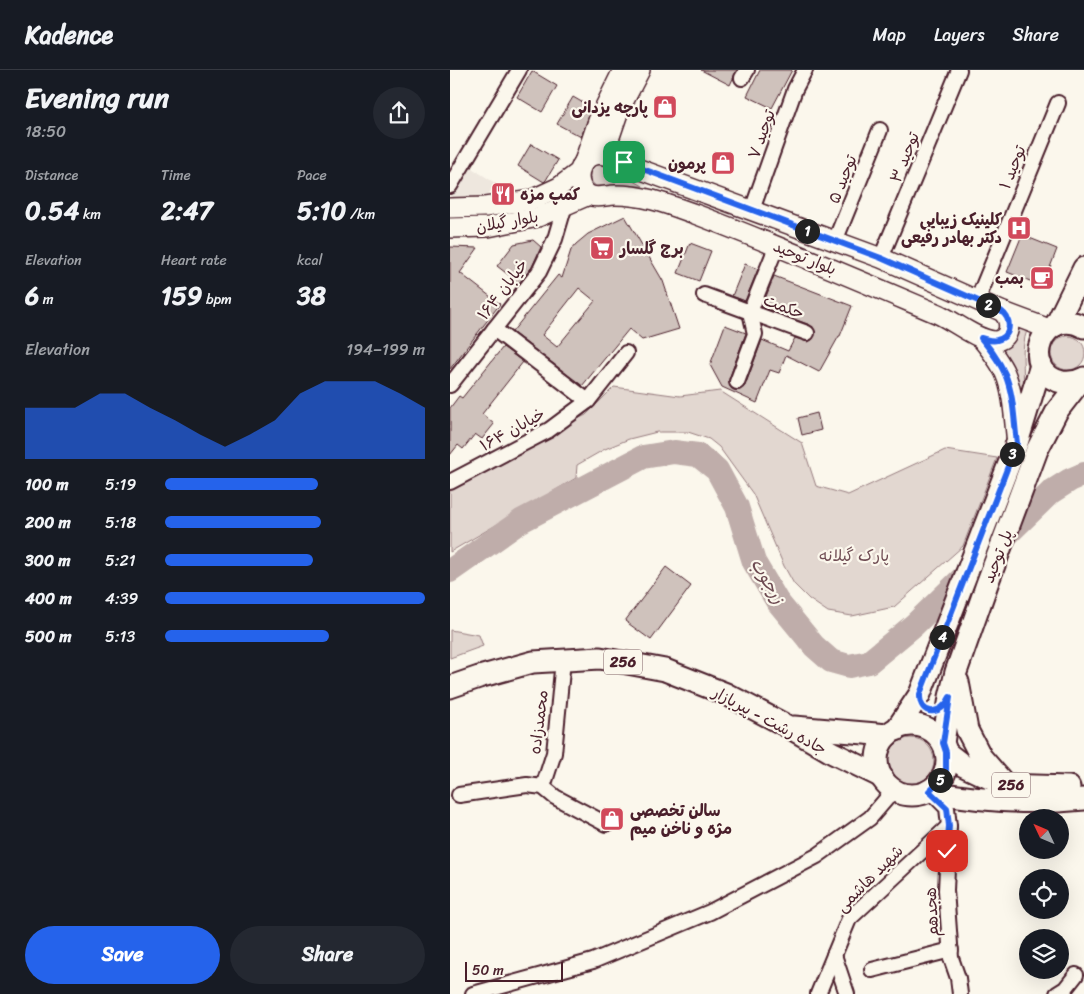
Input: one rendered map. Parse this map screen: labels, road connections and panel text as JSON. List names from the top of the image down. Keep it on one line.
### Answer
{"streets":{"main road":["بلوار گیلان","بلوار توحید","پل توحید","256","جاده رشت - پیربازار"],"street":["توحید ۷","توحید ۳","توحید ۱","توحید ۵","۱۶۴ خیابان","حکمت","خیابان ۱۶۴","محمدزاده","شهید هاشمی","هجدهم"]},"crossings":[["توحید ۷","بلوار توحید"],["توحید ۳","بلوار توحید"],["توحید ۱","بلوار توحید"],["توحید ۵","بلوار توحید"],["بلوار گیلان","بلوار توحید"],["بلوار گیلان","۱۶۴ خیابان"],["بلوار توحید","حکمت"],["بلوار توحید","پل توحید"],["پل توحید","256"],["پل توحید","جاده رشت - پیربازار"],["پل توحید","هجدهم"],["256","جاده رشت - پیربازار"],["256","هجدهم"],["جاده رشت - پیربازار","محمدزاده"],["جاده رشت - پیربازار","هجدهم"],["شهید هاشمی","هجدهم"]],"water":["زرجوب"],"parks":["پارک گیلانه"],"places":{"shop":["پارچه یزدانی","پرمون","سالن تخصصی مژه و ناخن میم"],"restaurant":["کمپ مزه"],"hospital":["کلینیک زیبایی دکتر بهادر رفیعی"],"supermarket":["برج گلسار"],"cafe":["بمب"]},"scale_bar":"50 m","north":"top left","page":{"header":"Kadence","nav":["Map","Layers","Share"],"heading":["Evening run","18:50"],"stats":[["Distance","0.54 km"],["Time","2:47"],["Pace","5:10 /km"],["Elevation","6 m"],["Heart rate","159 bpm"],["kcal","38"]],"pins":["1","2","3","4","5"],"chart":["Elevation","194–199 m"],"list":[{"name":"100 m","note":"5:19"},{"name":"200 m","note":"5:18"},{"name":"300 m","note":"5:21"},{"name":"400 m","note":"4:39"},{"name":"500 m","note":"5:13"}],"buttons":["Save","Share"],"scale":"50 m"}}
